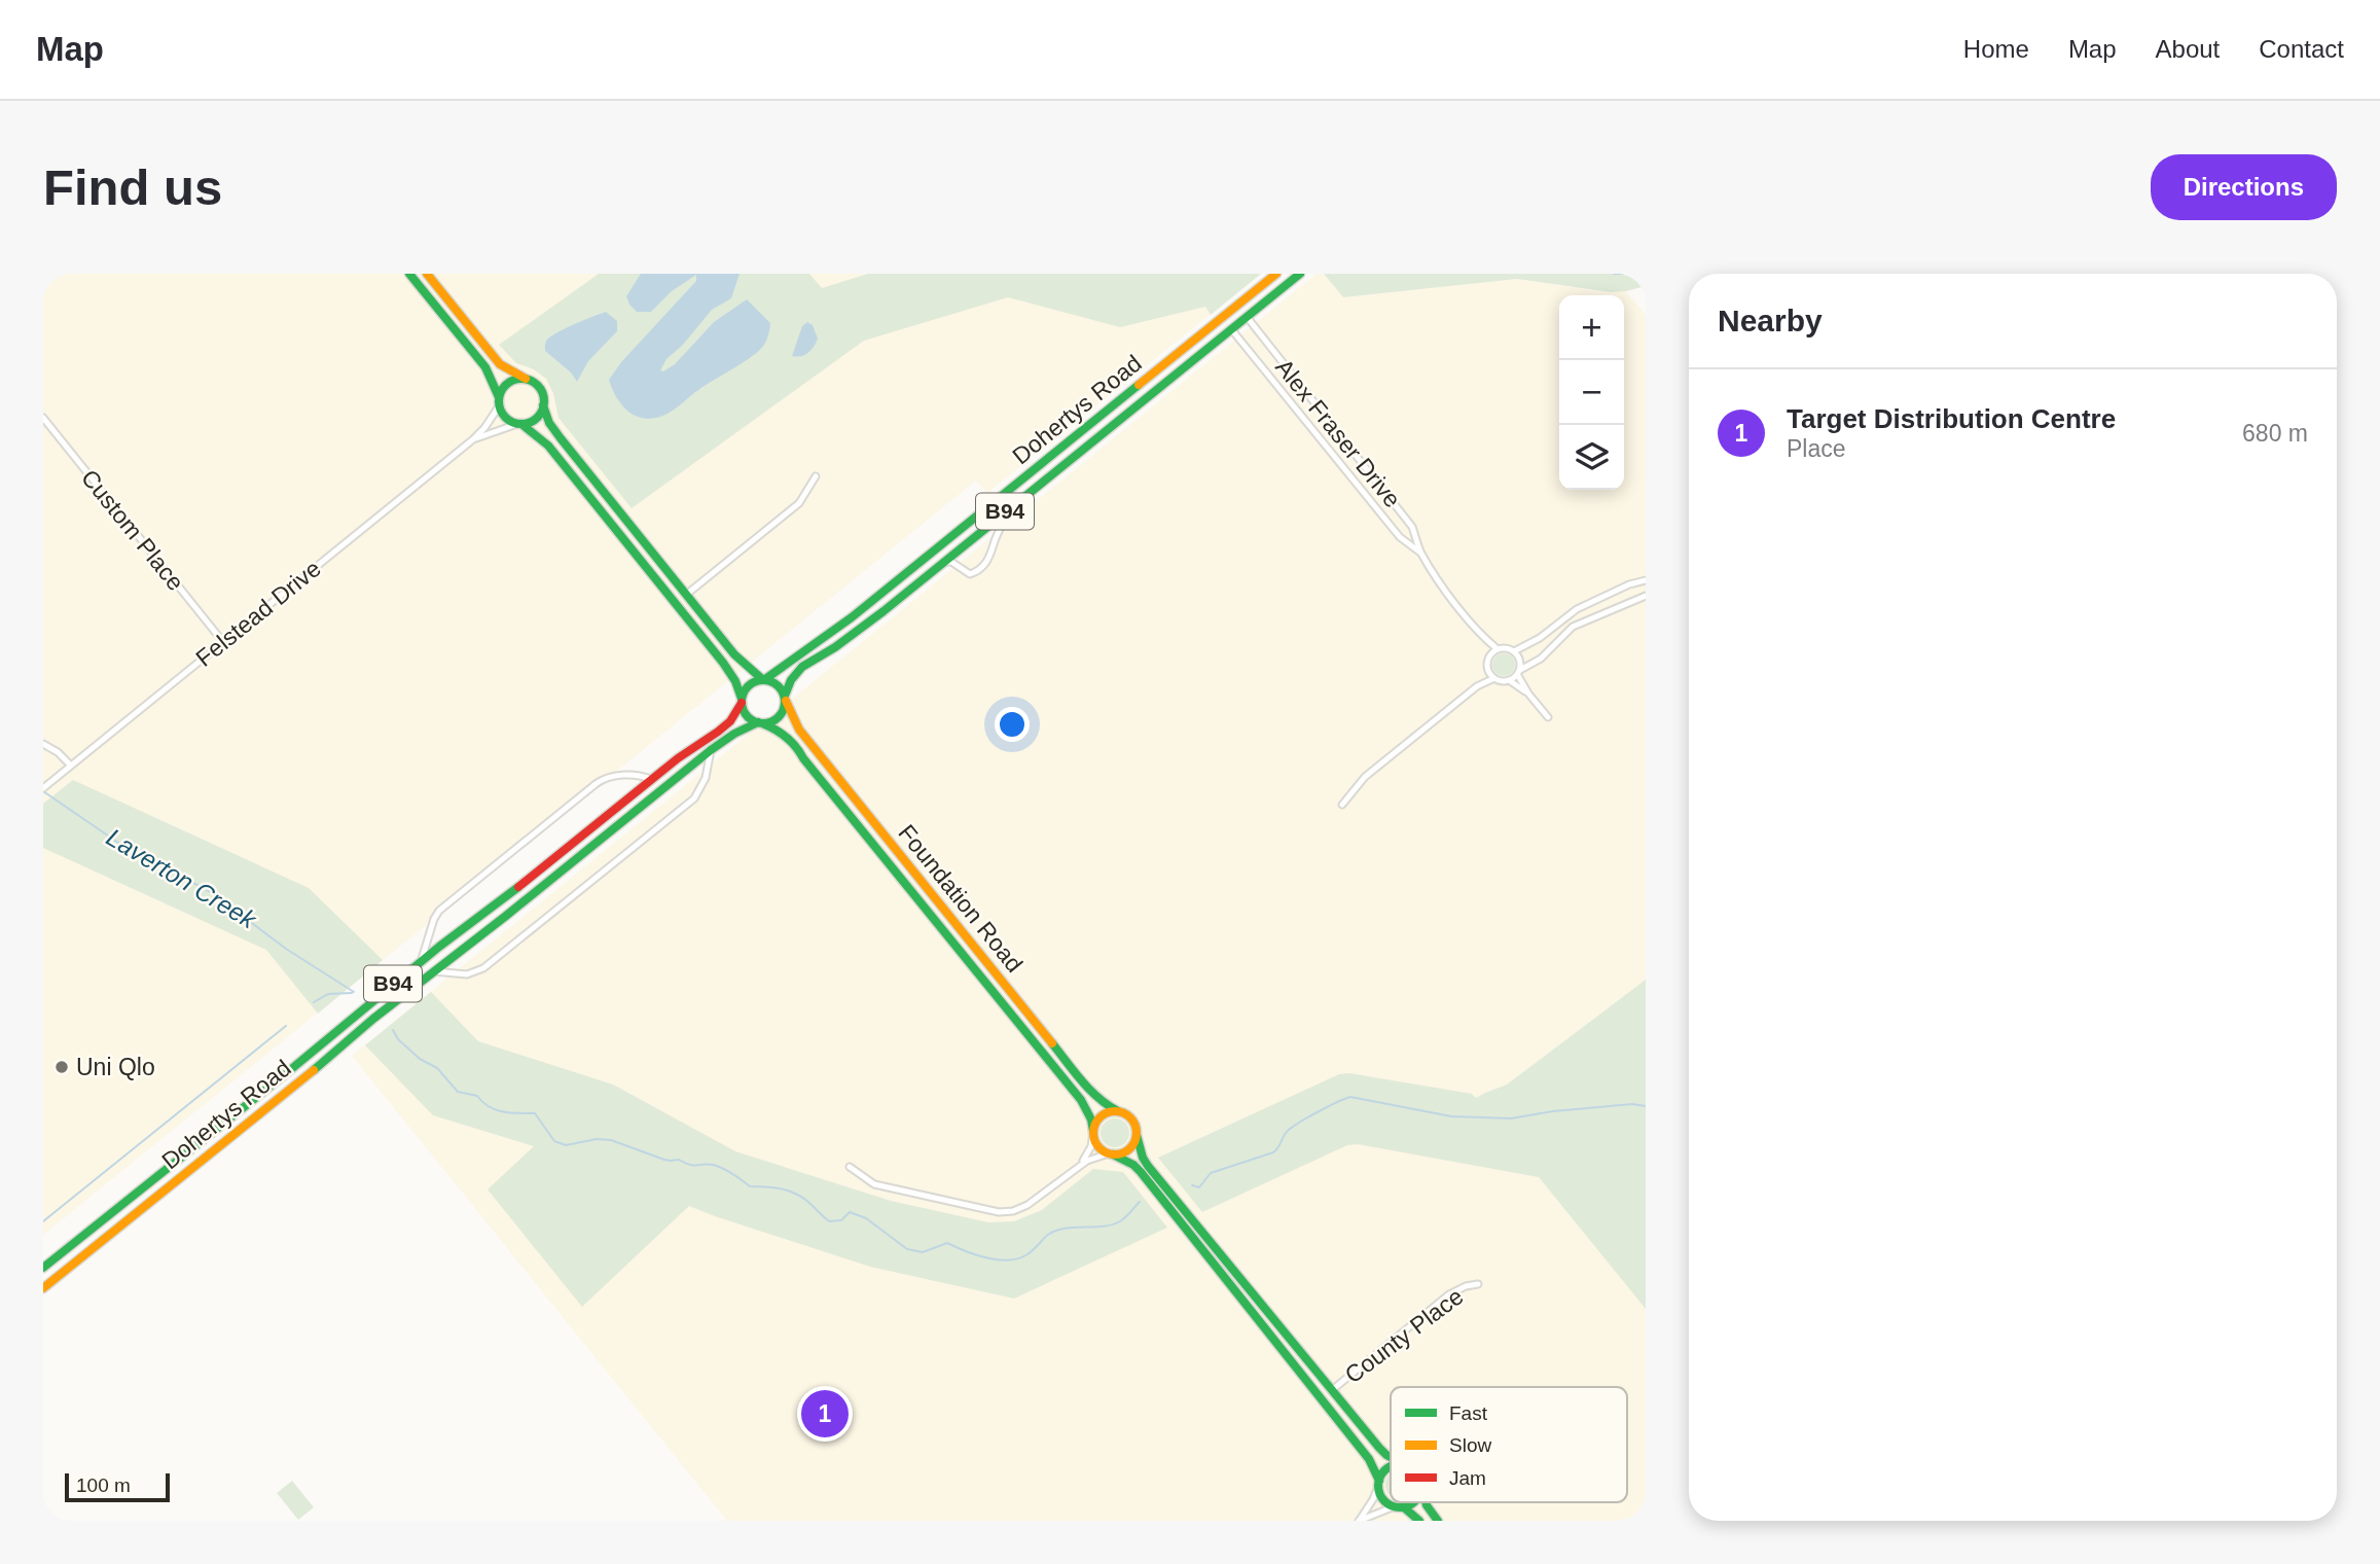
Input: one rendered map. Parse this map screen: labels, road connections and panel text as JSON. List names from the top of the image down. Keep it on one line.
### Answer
{"streets":{"street":["Dohertys Road","Alex Fraser Drive","B94","Custom Place","Felstead Drive","Foundation Road","County Place"]},"crossings":[["Dohertys Road","Alex Fraser Drive"],["Dohertys Road","B94"],["Dohertys Road","Foundation Road"],["B94","Foundation Road"],["Custom Place","Felstead Drive"]],"water":["Laverton Creek"],"places":["Uni Qlo"],"legend":["Fast","Slow","Jam"],"scale_bar":"100 m","page":{"header":"Map","nav":["Home","Map","About","Contact"],"buttons":"Directions","title":"Find us","heading":"Nearby","map_buttons":["+","−"],"list":[{"mark":"1","name":"Target Distribution Centre","note":"Place","value":"680 m"}],"pins":"1","scale":"100 m"}}
